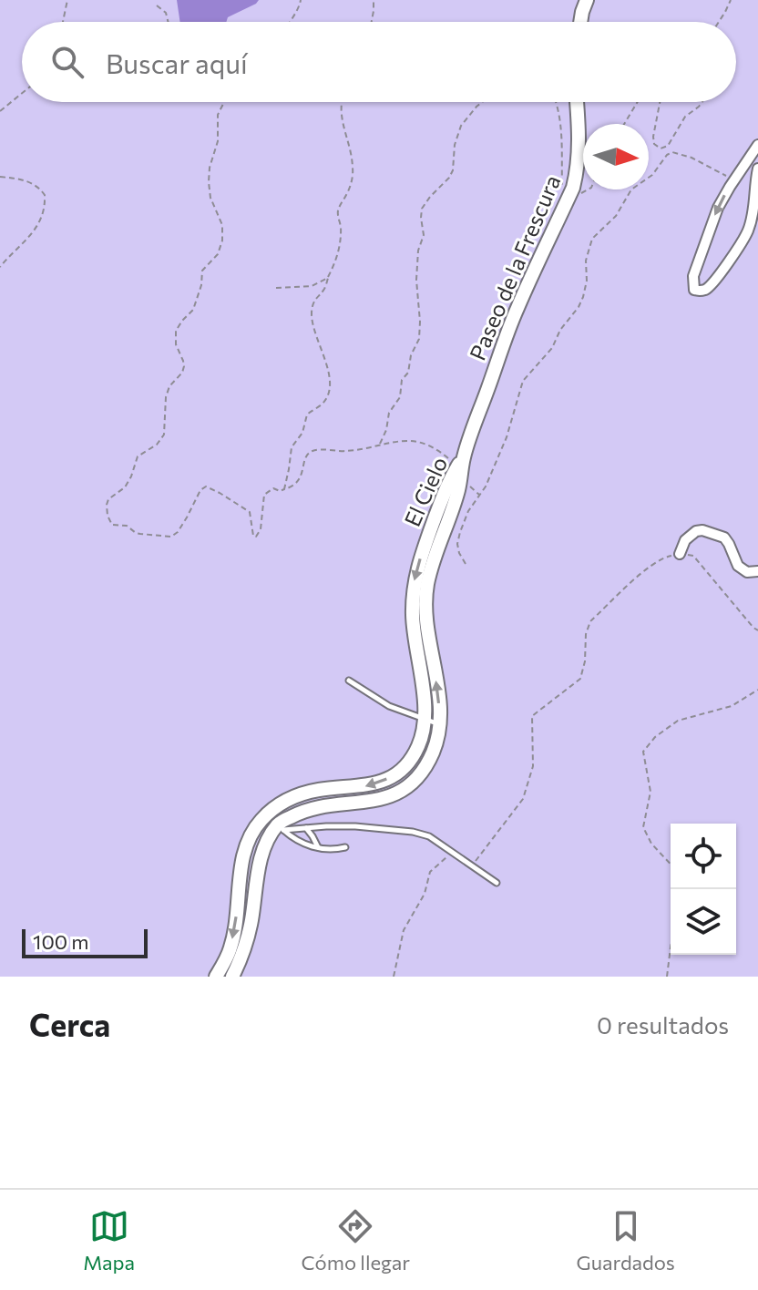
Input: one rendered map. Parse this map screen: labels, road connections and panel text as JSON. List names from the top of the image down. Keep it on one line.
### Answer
{"streets":{"street":["Paseo de la Frescura","El Cielo"]},"crossings":[["Paseo de la Frescura","El Cielo"]],"scale_bar":"100 m","north":"right","page":{"search":"Buscar aquí","scale":"100 m","heading":["Cerca","0 resultados"],"nav":["Mapa","Cómo llegar","Guardados"]}}
